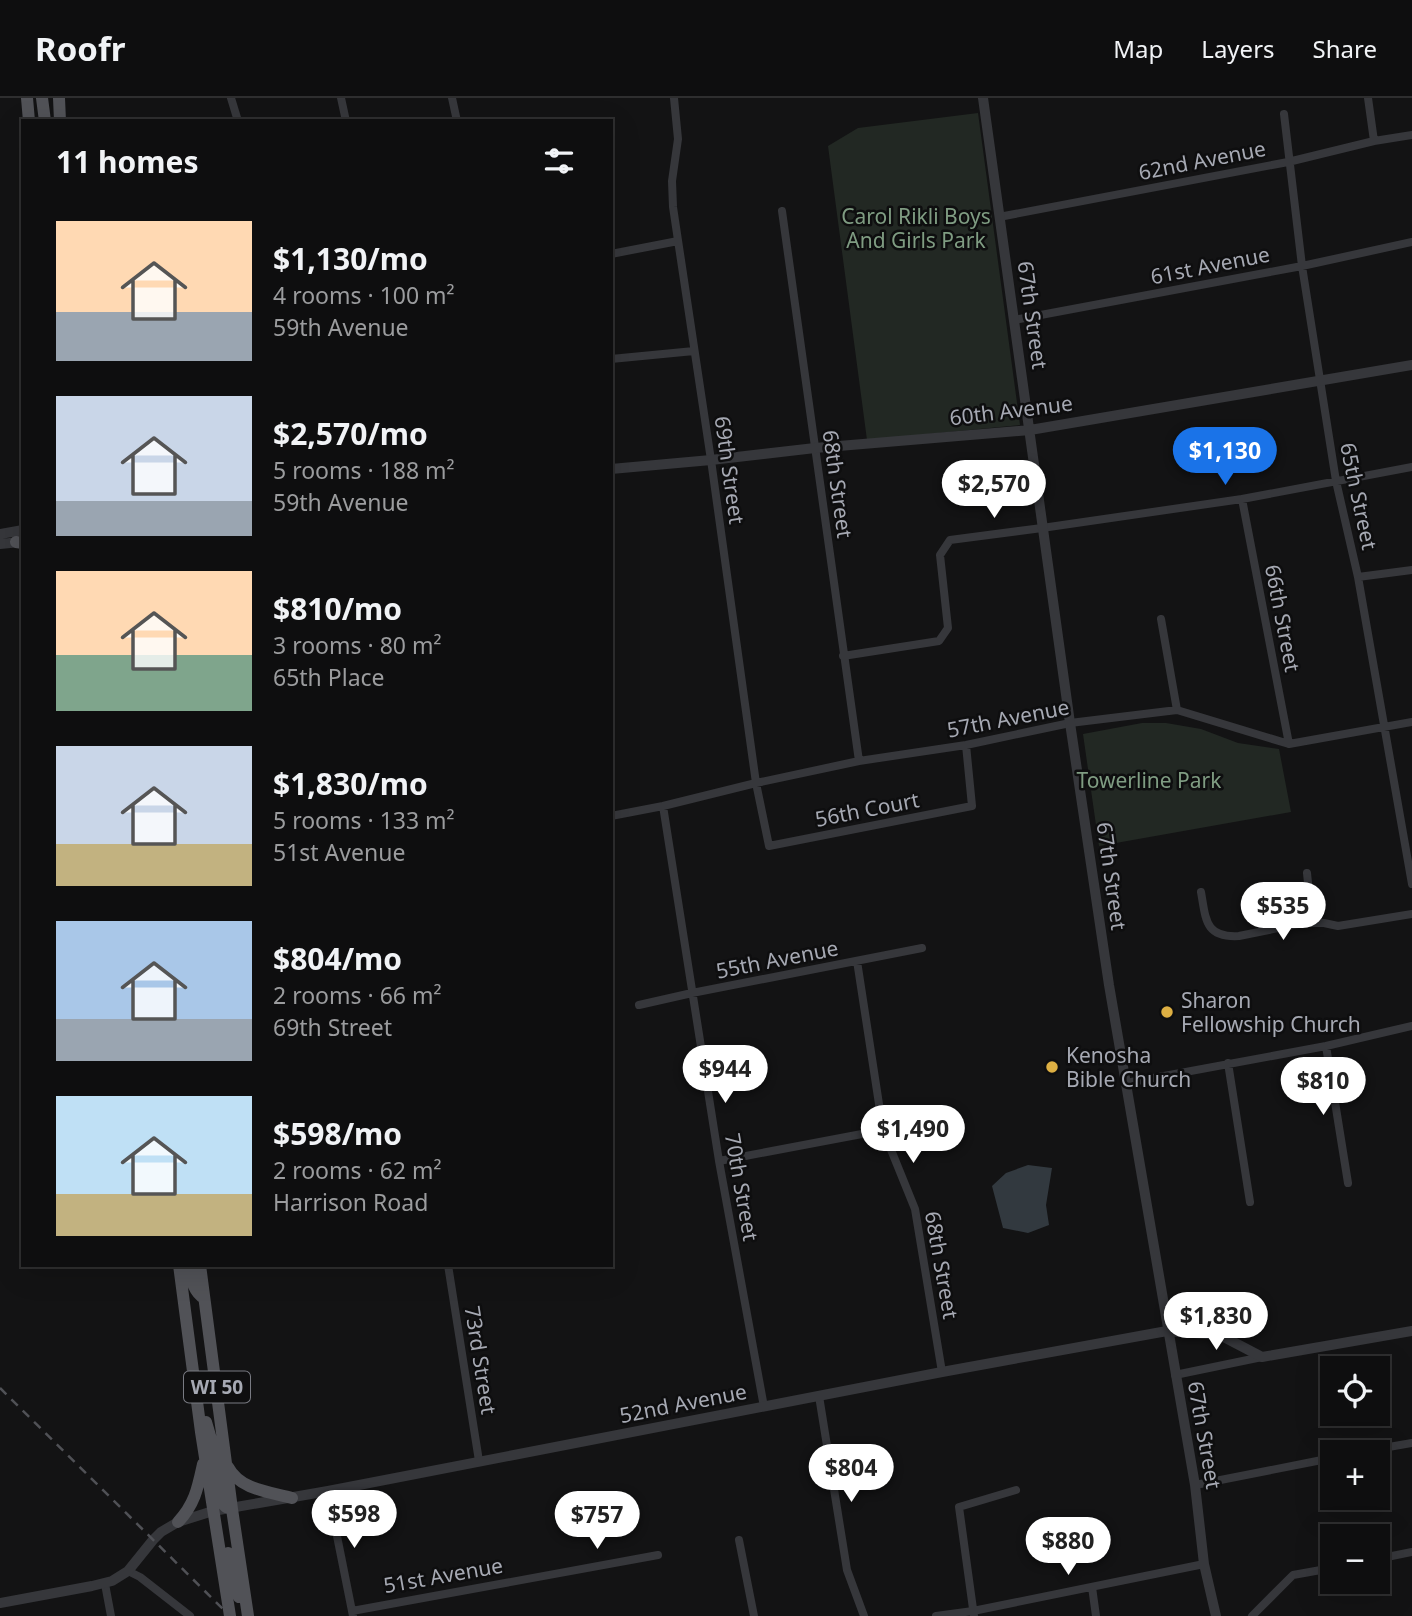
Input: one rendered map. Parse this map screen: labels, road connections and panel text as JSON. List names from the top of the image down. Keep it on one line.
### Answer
{"streets":{"main road":["WI 50"],"street":["62nd Avenue","61st Avenue","67th Street","60th Avenue","69th Street","68th Street","65th Street","66th Street","57th Avenue","56th Court","55th Avenue","70th Street","73rd Street","52nd Avenue","51st Avenue"]},"crossings":[["62nd Avenue","67th Street"],["62nd Avenue","65th Street"],["61st Avenue","67th Street"],["61st Avenue","65th Street"],["67th Street","60th Avenue"],["67th Street","57th Avenue"],["67th Street","52nd Avenue"],["60th Avenue","69th Street"],["60th Avenue","68th Street"],["60th Avenue","65th Street"],["69th Street","57th Avenue"],["69th Street","56th Court"],["68th Street","57th Avenue"],["68th Street","55th Avenue"],["68th Street","52nd Avenue"],["65th Street","57th Avenue"],["66th Street","57th Avenue"],["57th Avenue","56th Court"],["57th Avenue","70th Street"],["55th Avenue","70th Street"],["70th Street","52nd Avenue"],["73rd Street","52nd Avenue"],["WI 50","52nd Avenue"]],"parks":["Carol Rikli Boys And Girls Park","Towerline Park"],"places":["Sharon Fellowship Church","Kenosha Bible Church"],"page":{"header":"Roofr","nav":["Map","Layers","Share"],"heading":"11 homes","list":[{"name":"$1,130/mo","note":"4 rooms · 100 m² · 59th Avenue"},{"name":"$2,570/mo","note":"5 rooms · 188 m² · 59th Avenue"},{"name":"$810/mo","note":"3 rooms · 80 m² · 65th Place"},{"name":"$1,830/mo","note":"5 rooms · 133 m² · 51st Avenue"},{"name":"$804/mo","note":"2 rooms · 66 m² · 69th Street"},{"name":"$598/mo","note":"2 rooms · 62 m² · Harrison Road"}],"price":["$1,130","$2,570","$535","$944","$810","$1,490","$1,830","$804","$598","$757","$880"],"map_buttons":["+","−"]}}
